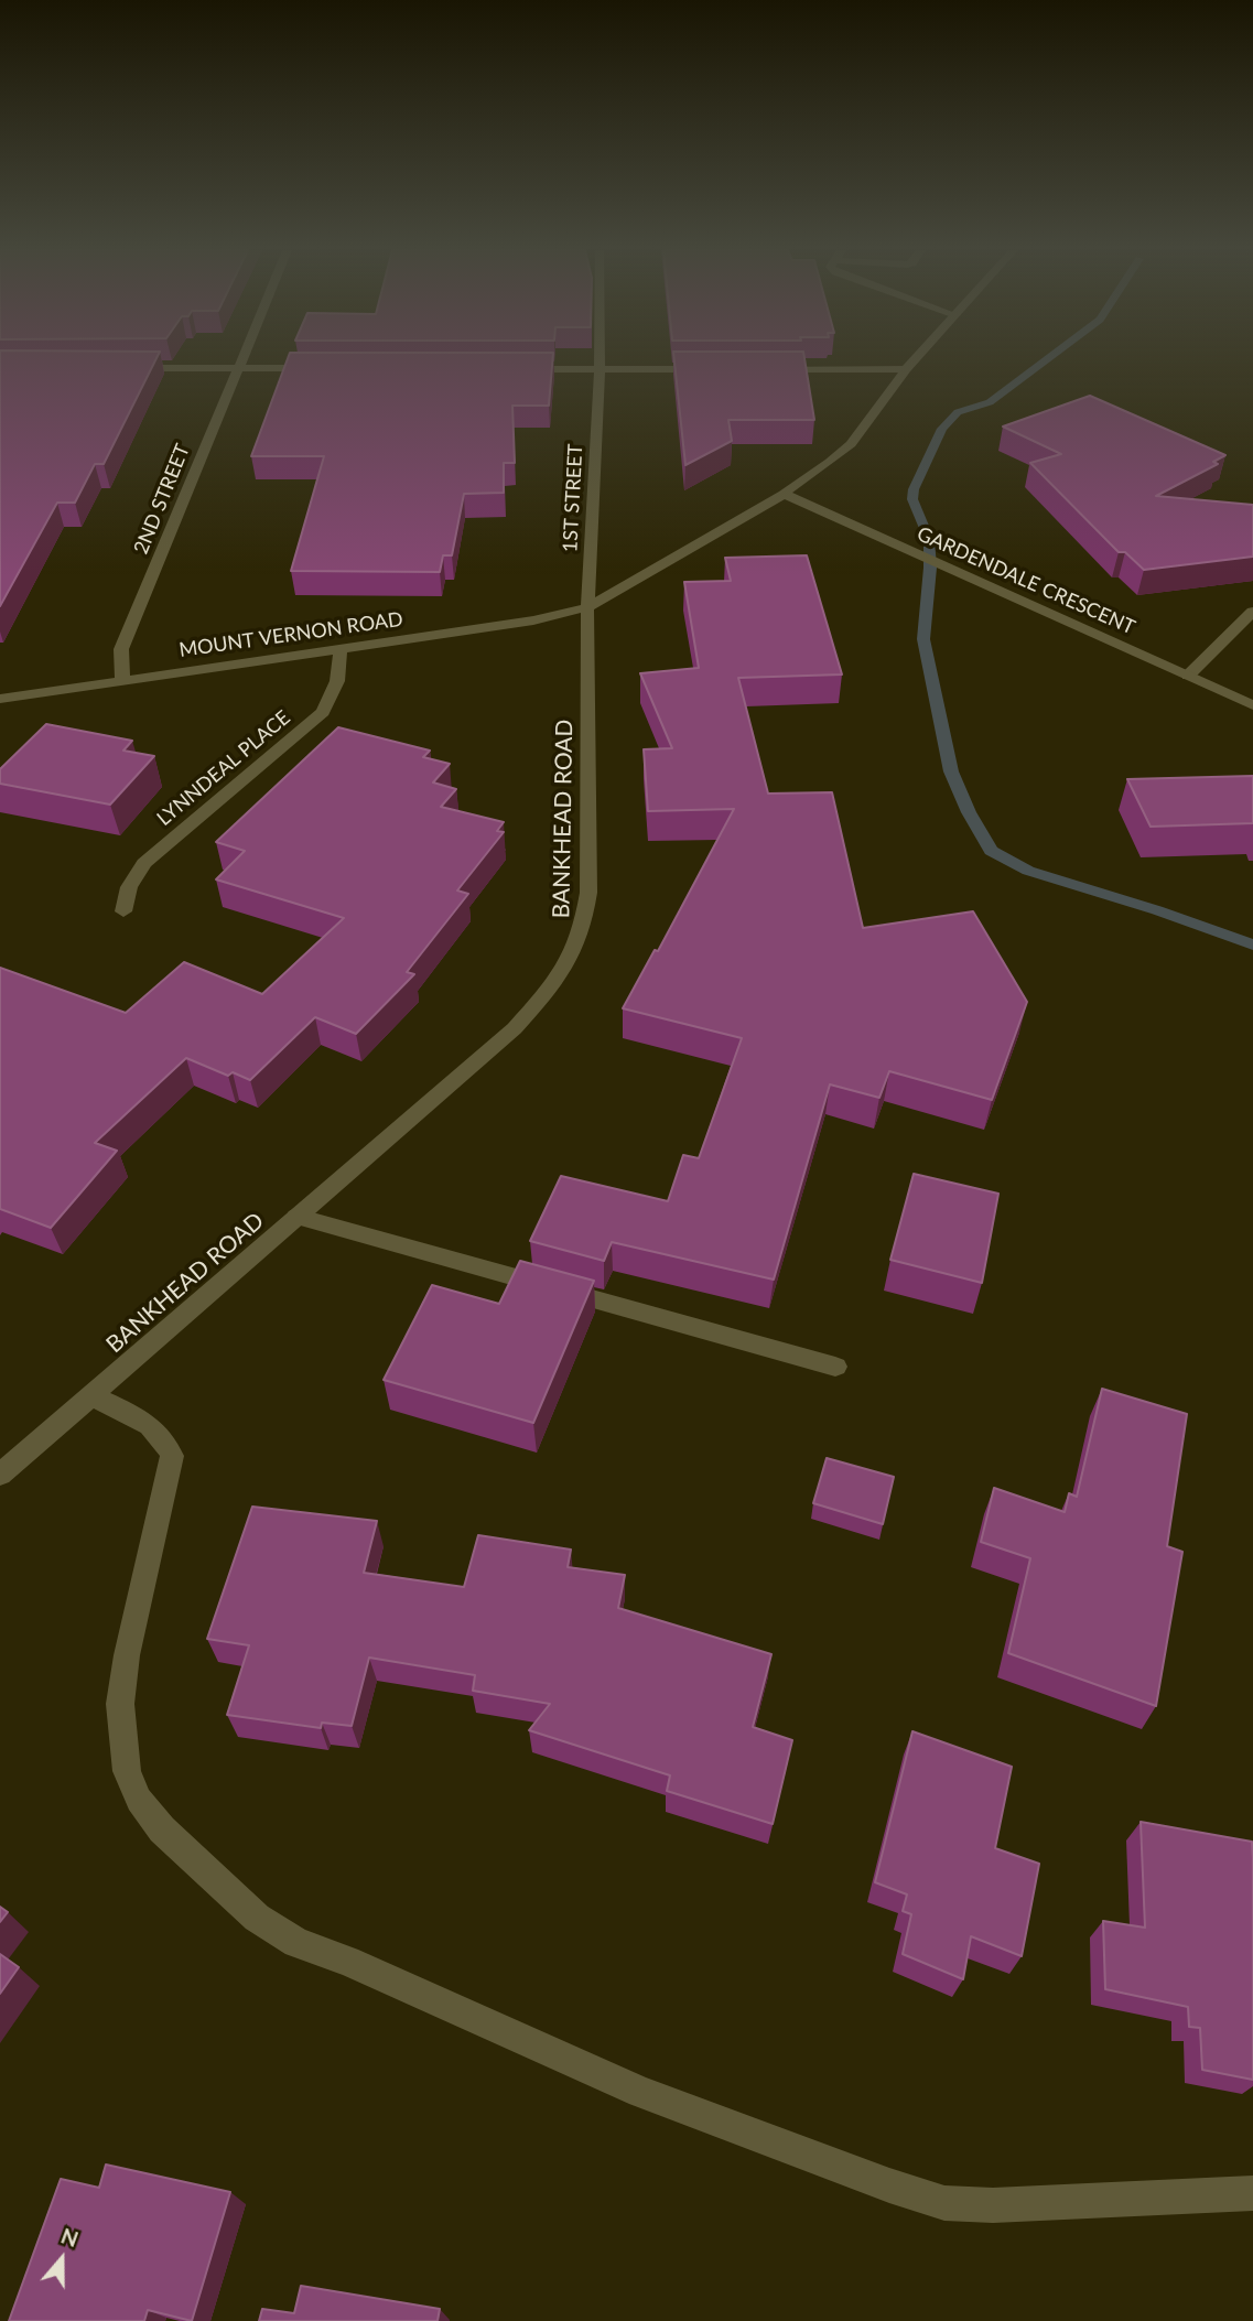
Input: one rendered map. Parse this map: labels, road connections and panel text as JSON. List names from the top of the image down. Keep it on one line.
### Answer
{"streets":{"street":["1ST STREET","2ND STREET","GARDENDALE CRESCENT","MOUNT VERNON ROAD","LYNNDEAL PLACE","BANKHEAD ROAD"]},"crossings":[["1ST STREET","MOUNT VERNON ROAD"],["1ST STREET","BANKHEAD ROAD"],["2ND STREET","MOUNT VERNON ROAD"],["MOUNT VERNON ROAD","LYNNDEAL PLACE"],["MOUNT VERNON ROAD","BANKHEAD ROAD"]],"north":"top"}
